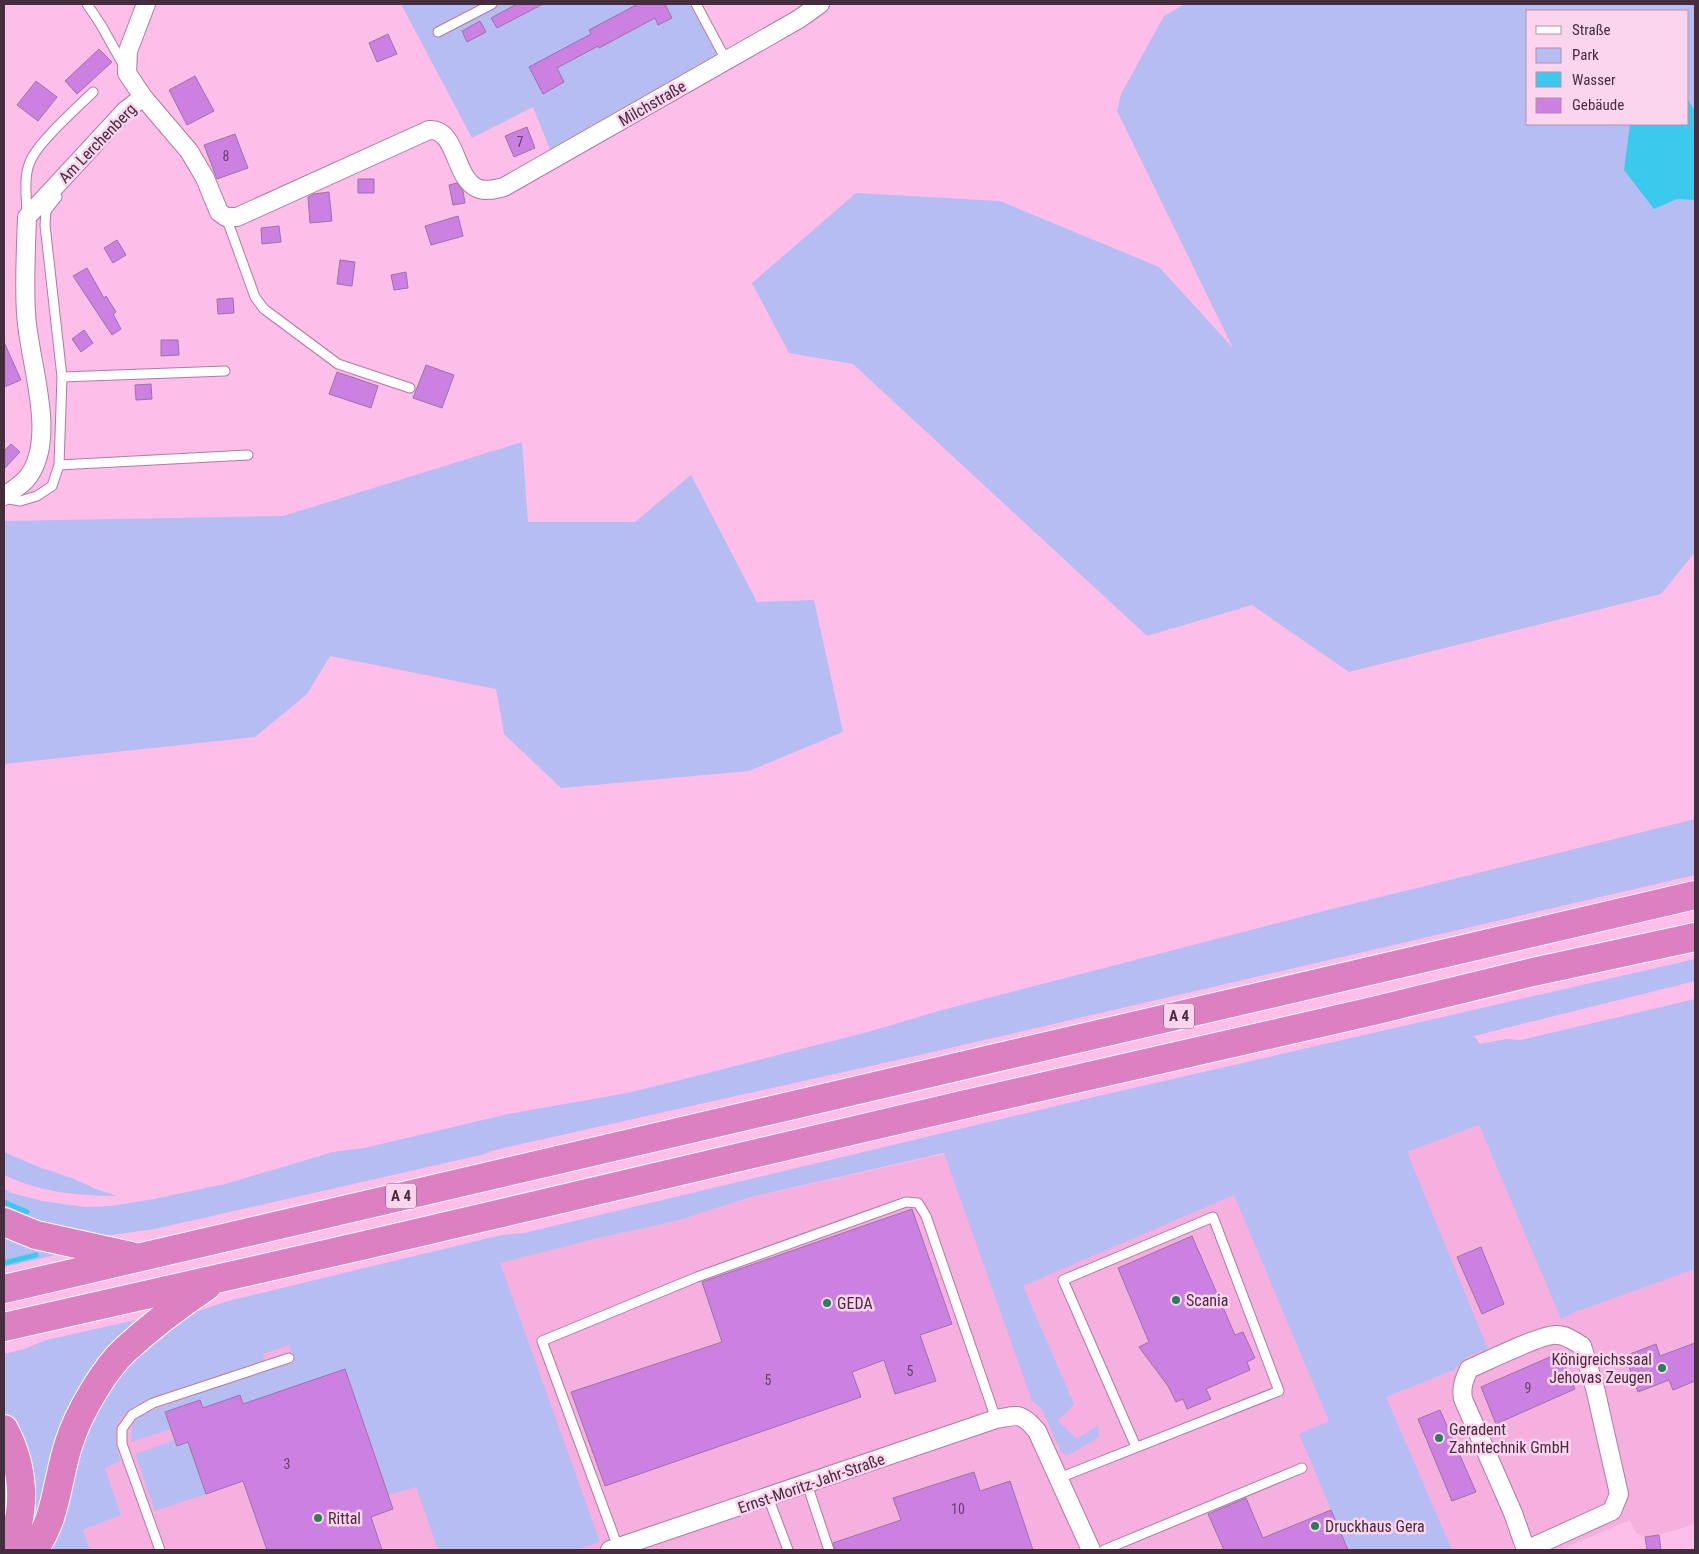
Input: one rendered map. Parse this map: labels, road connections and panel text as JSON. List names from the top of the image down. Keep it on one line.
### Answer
{"streets":{"highway":["A 4"],"street":["Milchstraße","Am Lerchenberg","Ernst-Moritz-Jahr-Straße"]},"crossings":[["Milchstraße","Am Lerchenberg"]],"places":["Scania","GEDA","Königreichssaal Jehovas Zeugen","Geradent Zahntechnik GmbH","Rittal","Druckhaus Gera"],"house_numbers":["7","8","5","5","9","3","10"],"legend":["Straße","Park","Wasser","Gebäude"]}
